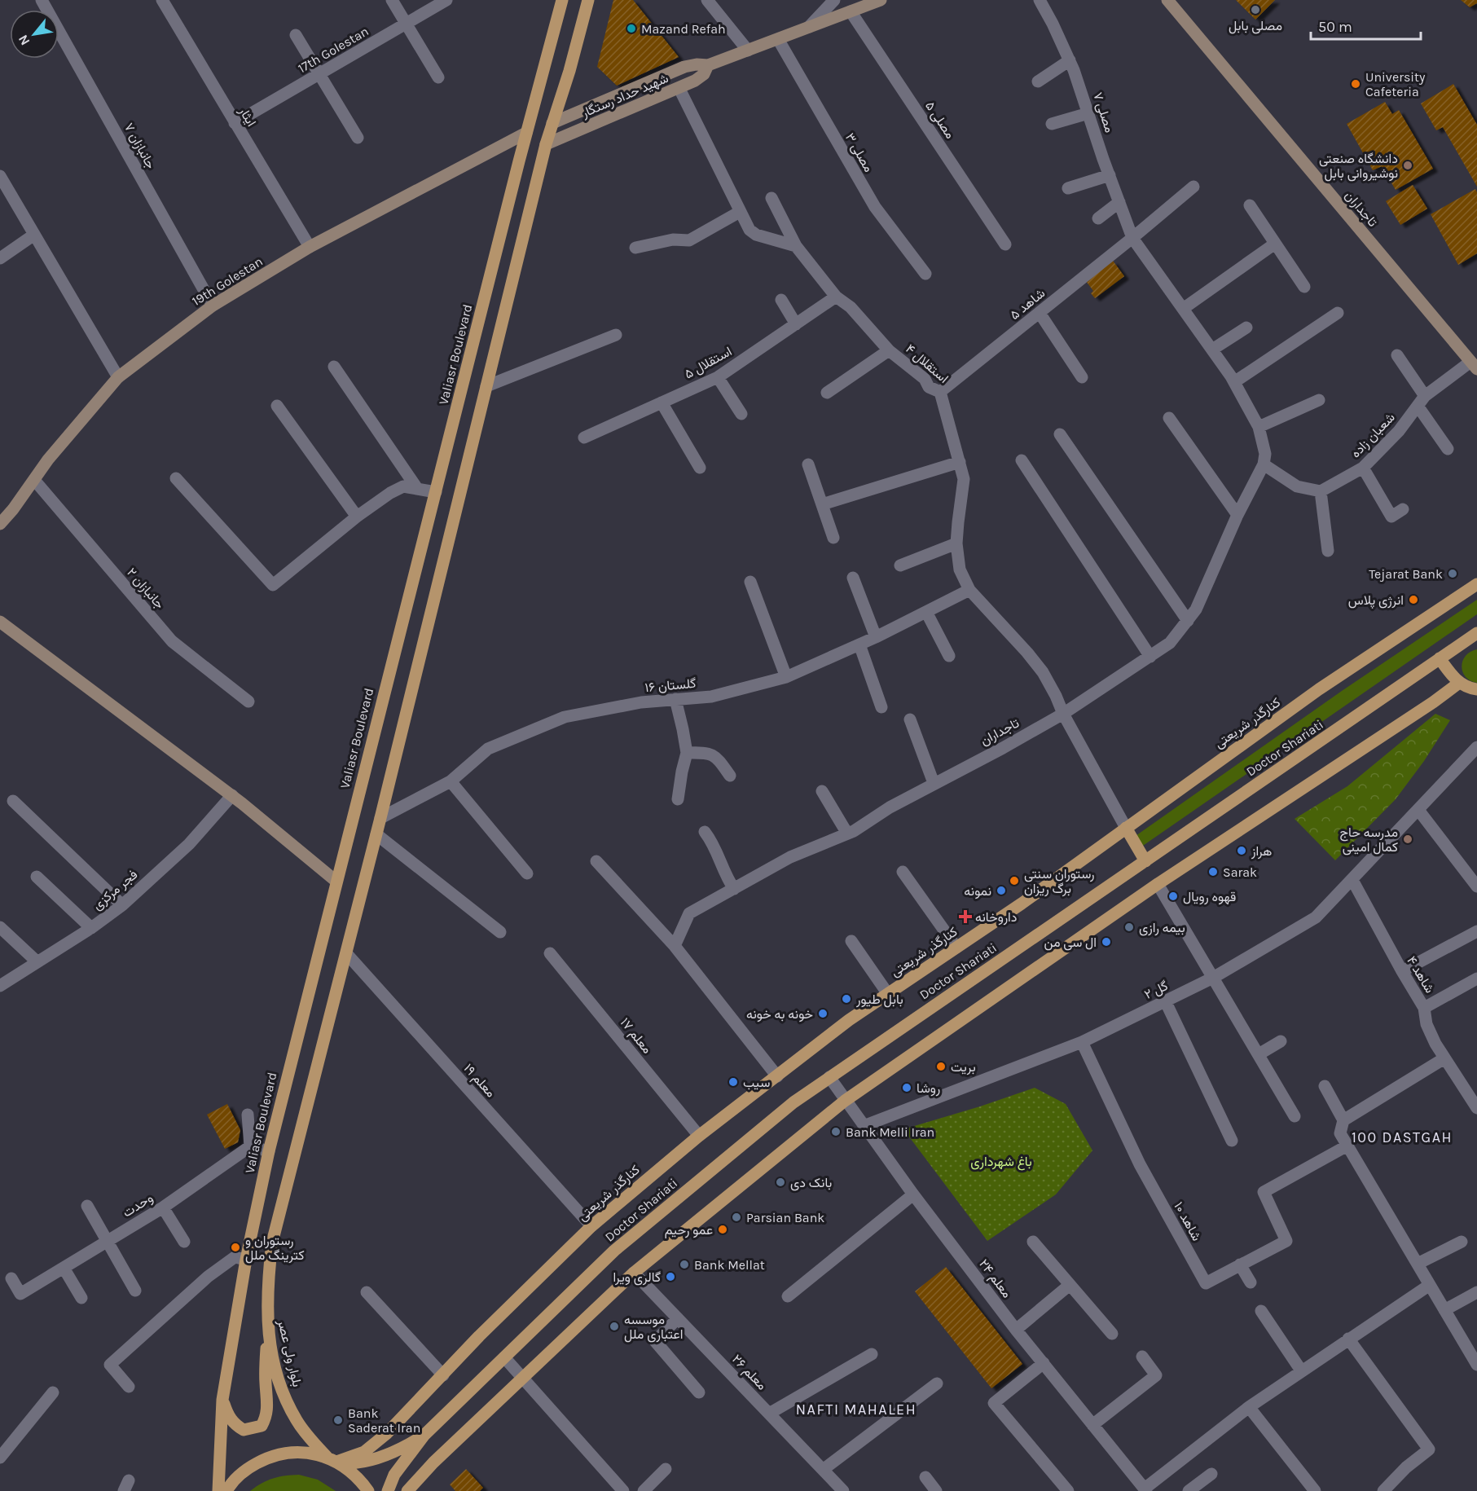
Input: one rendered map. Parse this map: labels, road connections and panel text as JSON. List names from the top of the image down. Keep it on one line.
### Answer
{"streets":{"main road":["شهید حداد رستگار","تاجداران","19th Golestan","Valiasr Boulevard","کنارگذر شریعتی","Doctor Shariati","بلوار ولی عصر"],"street":["17th Golestan","مصلی ۷","ایثار","مصلی ۵","جانبازان ۷","مصلی ۳","شاهد ۵","استقلال ۵","استقلال ۴","شعبان زاده","جانبازان ۲","گلستان ۱۶","فجر مرکزی","شاهد ۴","گل ۲","معلم ۱۷","معلم ۱۹","وحدت","شاهد ۱۰","معلم ۲۴","معلم ۲۶"]},"crossings":[["17th Golestan","ایثار"],["شهید حداد رستگار","مصلی ۵"],["شهید حداد رستگار","مصلی ۳"],["مصلی ۷","تاجداران"],["مصلی ۷","شاهد ۵"],["ایثار","19th Golestan"],["جانبازان ۷","19th Golestan"],["تاجداران","استقلال ۴"],["تاجداران","شعبان زاده"],["19th Golestan","Valiasr Boulevard"],["19th Golestan","جانبازان ۲"],["شاهد ۵","استقلال ۴"],["استقلال ۵","استقلال ۴"],["استقلال ۴","گلستان ۱۶"],["استقلال ۴","کنارگذر شریعتی"],["کنارگذر شریعتی","معلم ۱۷"],["کنارگذر شریعتی","معلم ۱۹"],["کنارگذر شریعتی","بلوار ولی عصر"],["Doctor Shariati","معلم ۲۴"],["شاهد ۴","گل ۲"],["گل ۲","شاهد ۱۰"],["گل ۲","معلم ۲۴"],["معلم ۱۹","بلوار ولی عصر"]],"districts":["100 DASTGAH","NAFTI MAHALEH"],"parks":["باغ شهرداری"],"places":{"other":["مصلی بابل","Mazand Refah","University Cafeteria","دانشگاه صنعتی نوشیروانی بابل","Tejarat Bank","انرژی پلاس","مدرسه حاج کمال امینی","هراز","Sarak","رستوران سنتی برگ ریزان","نمونه","قهوه رویال","بیمه رازی","ال سی من","بابل طیور","خونه به خونه","بریت","سیب","روشا","Bank Melli Iran","بانک دی","Parsian Bank","عمو رحیم","رستوران و کترینگ ملل","Bank Mellat","گالری ویرا","موسسه اعتباری ملل","Bank Saderat Iran"],"health":["داروخانه"]},"scale_bar":"50 m","north":"bottom left"}
